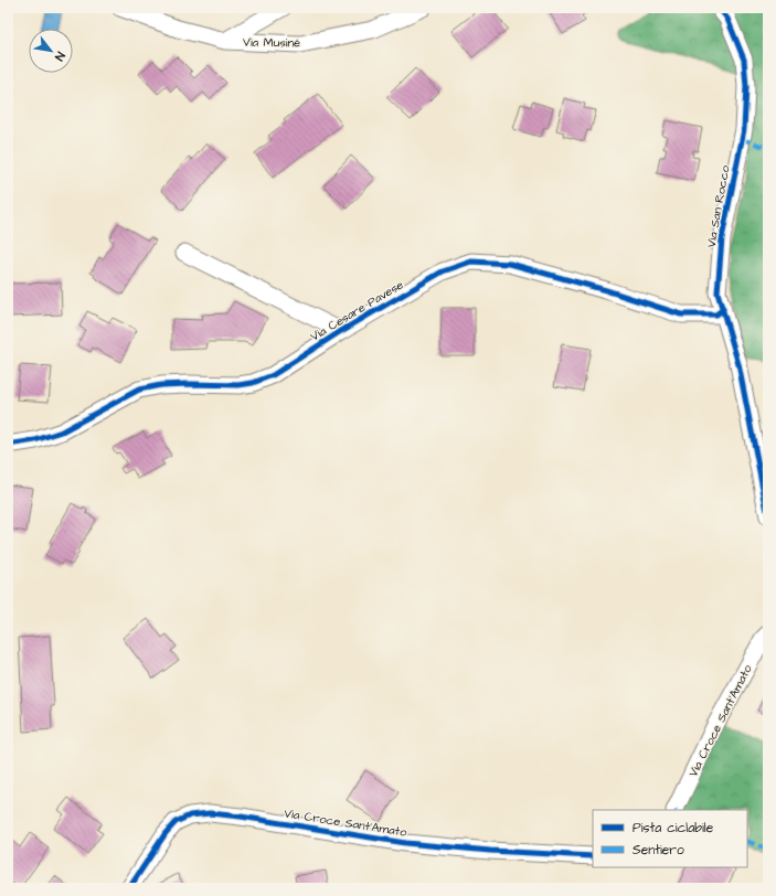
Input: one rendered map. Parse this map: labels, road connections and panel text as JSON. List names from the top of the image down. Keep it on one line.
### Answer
{"streets":{"street":["Via Musiné","Via San Rocco","Via Cesare Pavese","Via Croce Sant'Amato"]},"crossings":[["Via San Rocco","Via Cesare Pavese"]],"legend":["Pista ciclabile","Sentiero"],"north":"bottom right"}
